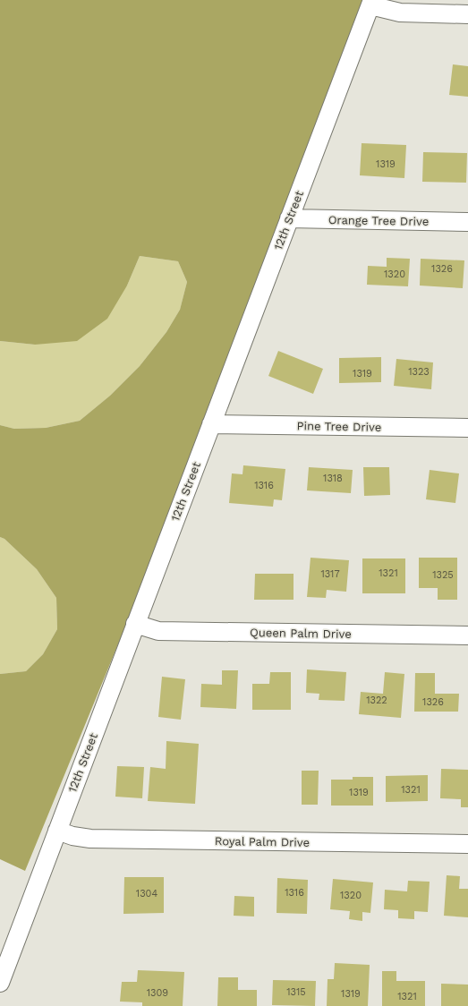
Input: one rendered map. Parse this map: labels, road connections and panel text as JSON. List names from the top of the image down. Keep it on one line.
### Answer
{"streets":{"street":["12th Street","Orange Tree Drive","Pine Tree Drive","Queen Palm Drive","Royal Palm Drive"]},"crossings":[["12th Street","Orange Tree Drive"],["12th Street","Pine Tree Drive"],["12th Street","Queen Palm Drive"],["12th Street","Royal Palm Drive"]],"house_numbers":["1319","1326","1320","1323","1319","1318","1316","1321","1317","1325","1322","1326","1321","1319","1316","1304","1320","1315","1309","1319","1321"]}
